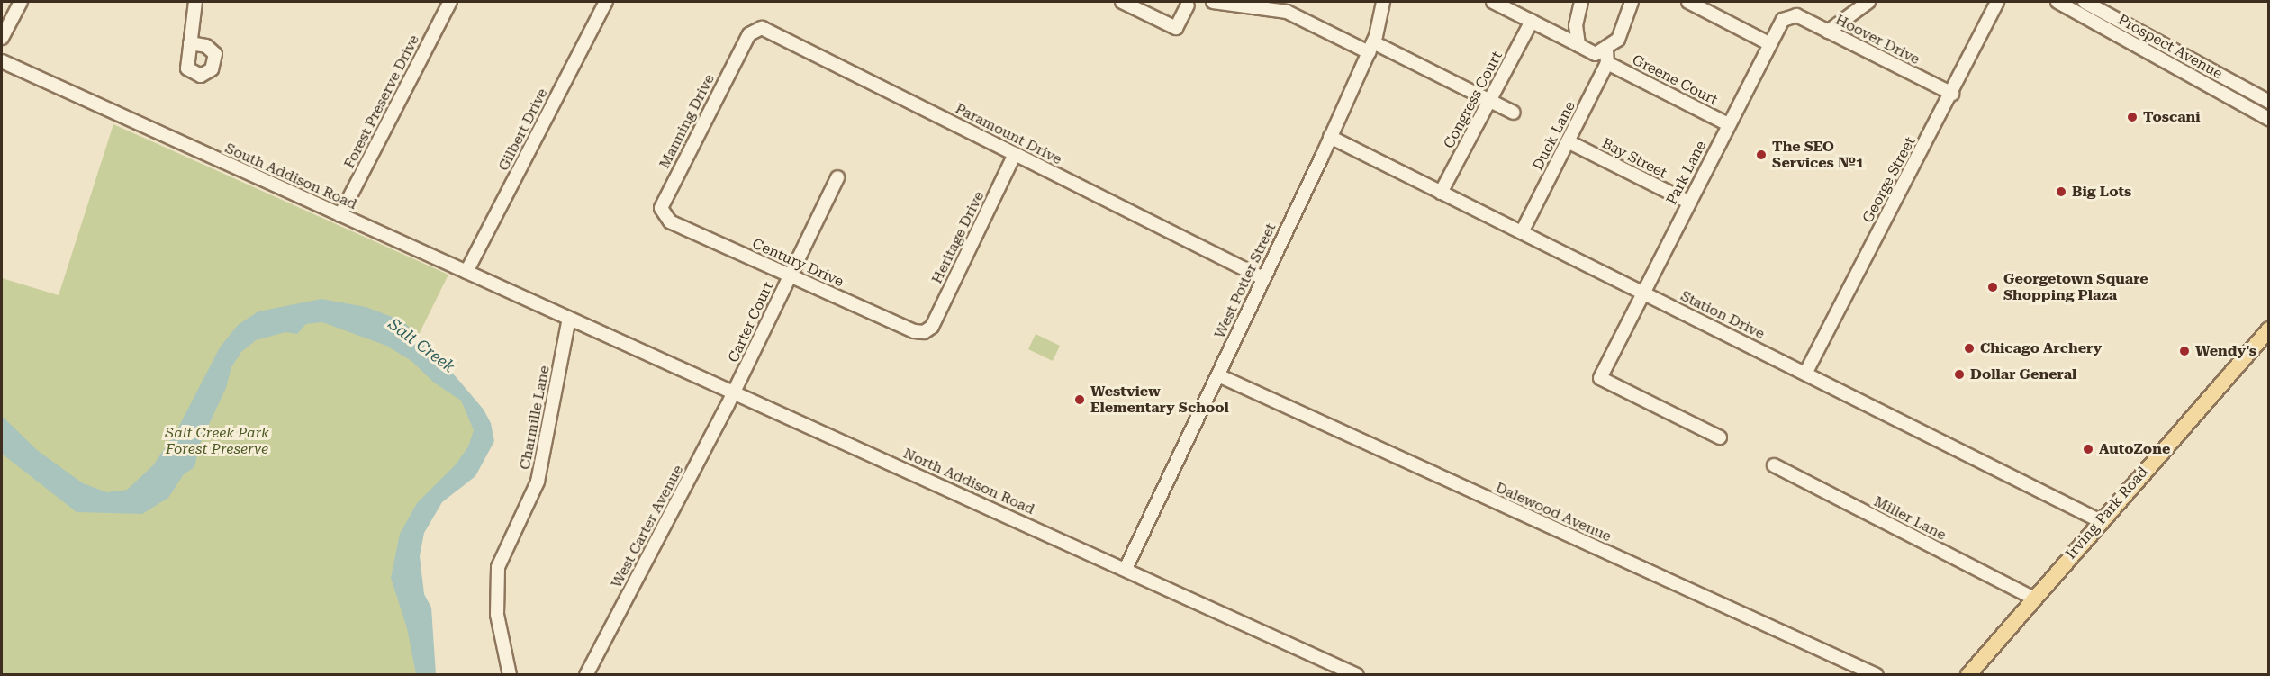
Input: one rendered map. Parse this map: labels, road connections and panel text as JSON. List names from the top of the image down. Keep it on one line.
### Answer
{"streets":{"main road":["Irving Park Road"],"street":["Hoover Drive","Prospect Avenue","Greene Court","Congress Court","Forest Preserve Drive","Manning Drive","Gilbert Drive","Paramount Drive","Duck Lane","Bay Street","Park Lane","South Addison Road","George Street","Heritage Drive","Century Drive","West Potter Street","Station Drive","Carter Court","Charmille Lane","North Addison Road","Dalewood Avenue","Miller Lane","West Carter Avenue"]},"crossings":[["Hoover Drive","Park Lane"],["Hoover Drive","George Street"],["Greene Court","Congress Court"],["Greene Court","Duck Lane"],["Greene Court","Park Lane"],["Congress Court","Station Drive"],["Forest Preserve Drive","South Addison Road"],["Manning Drive","Paramount Drive"],["Manning Drive","Century Drive"],["Gilbert Drive","South Addison Road"],["Paramount Drive","Heritage Drive"],["Paramount Drive","West Potter Street"],["Duck Lane","Bay Street"],["Duck Lane","Station Drive"],["Bay Street","Park Lane"],["Park Lane","Station Drive"],["South Addison Road","Charmille Lane"],["South Addison Road","North Addison Road"],["George Street","Station Drive"],["Heritage Drive","Century Drive"],["Century Drive","Carter Court"],["West Potter Street","Station Drive"],["West Potter Street","North Addison Road"],["West Potter Street","Dalewood Avenue"],["Station Drive","Irving Park Road"],["Carter Court","North Addison Road"],["Carter Court","West Carter Avenue"],["Charmille Lane","North Addison Road"],["North Addison Road","West Carter Avenue"],["Irving Park Road","Miller Lane"]],"water":["Salt Creek"],"parks":["Salt Creek Park Forest Preserve"],"places":["Toscani","The SEO Services №1","Big Lots","Georgetown Square Shopping Plaza","Chicago Archery","Wendy's","Dollar General","Westview Elementary School","AutoZone"]}
